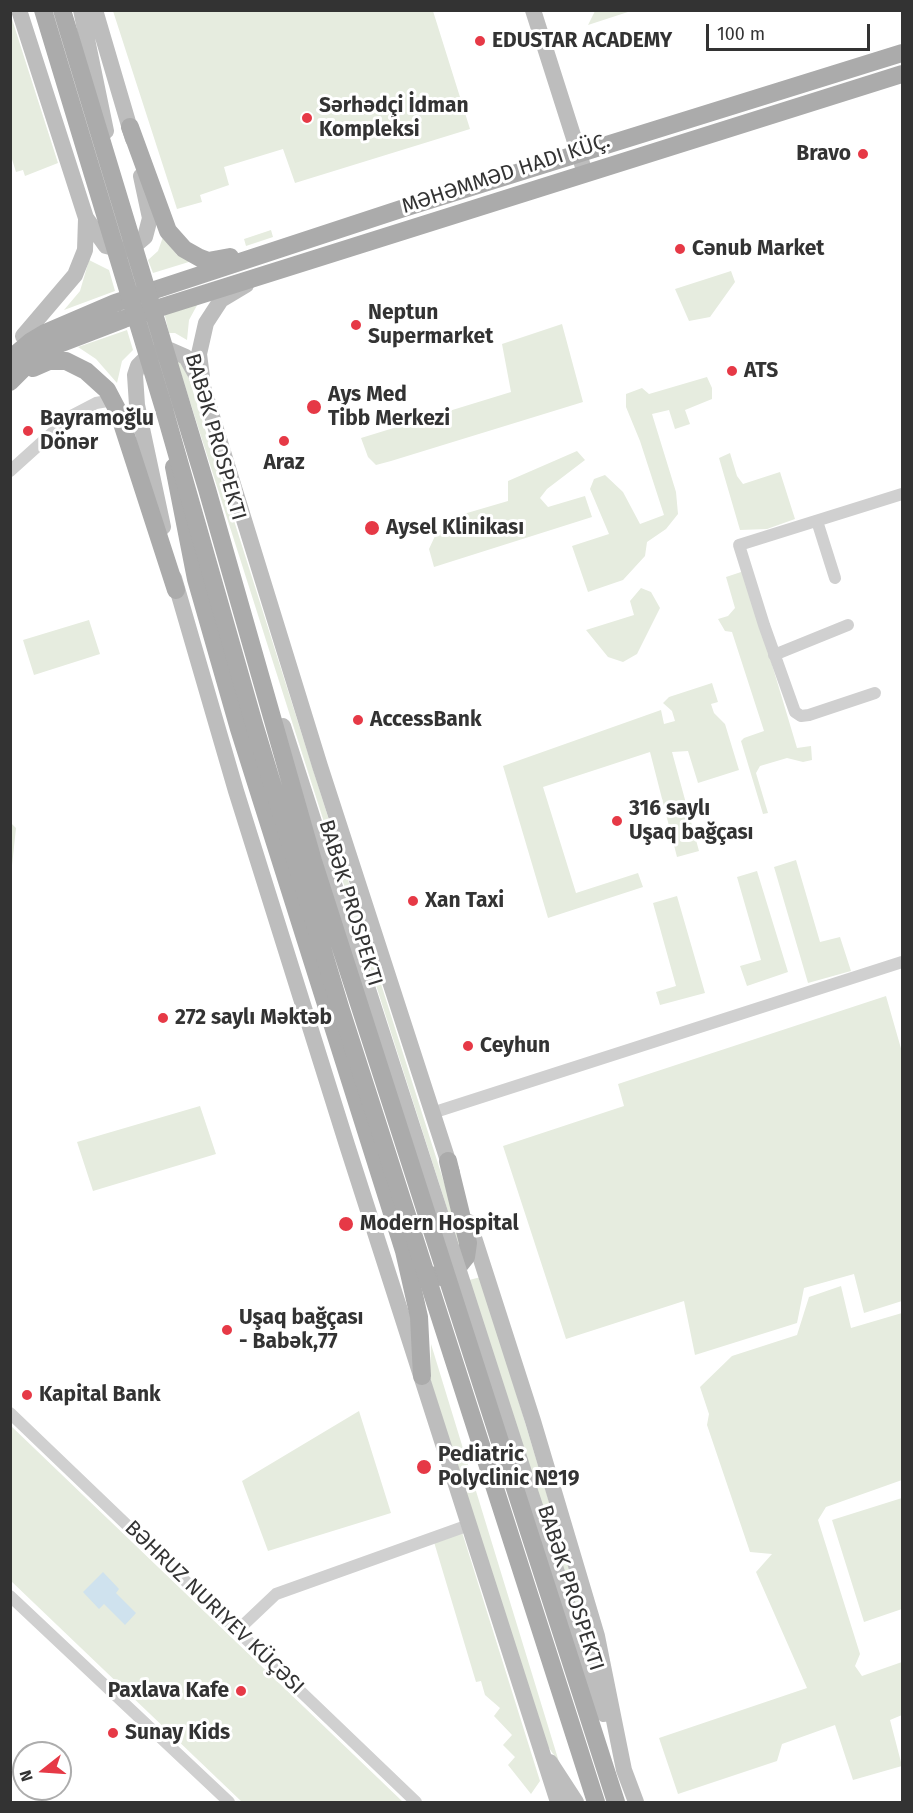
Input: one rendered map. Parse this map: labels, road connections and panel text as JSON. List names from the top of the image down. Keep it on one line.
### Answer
{"streets":{"main road":["MƏHƏMMƏD HADI KÜÇ.","BABƏK PROSPEKTI"],"street":["BƏHRUZ NURIYEV KÜÇƏSI"]},"places":["EDUSTAR ACADEMY","Sərhədçi İdman Kompleksi","Bravo","Cənub Market","Neptun Supermarket","ATS","Ays Med Tibb Merkezi","Bayramoğlu Dönər","Araz","Aysel Klinikası","AccessBank","316 saylı Uşaq bağçası","Xan Taxi","272 saylı Məktəb","Ceyhun","Modern Hospital","Uşaq bağçası - Babək,77","Kapital Bank","Pediatric Polyclinic №19","Paxlava Kafe","Sunay Kids"],"scale_bar":"100 m","north":"left"}
